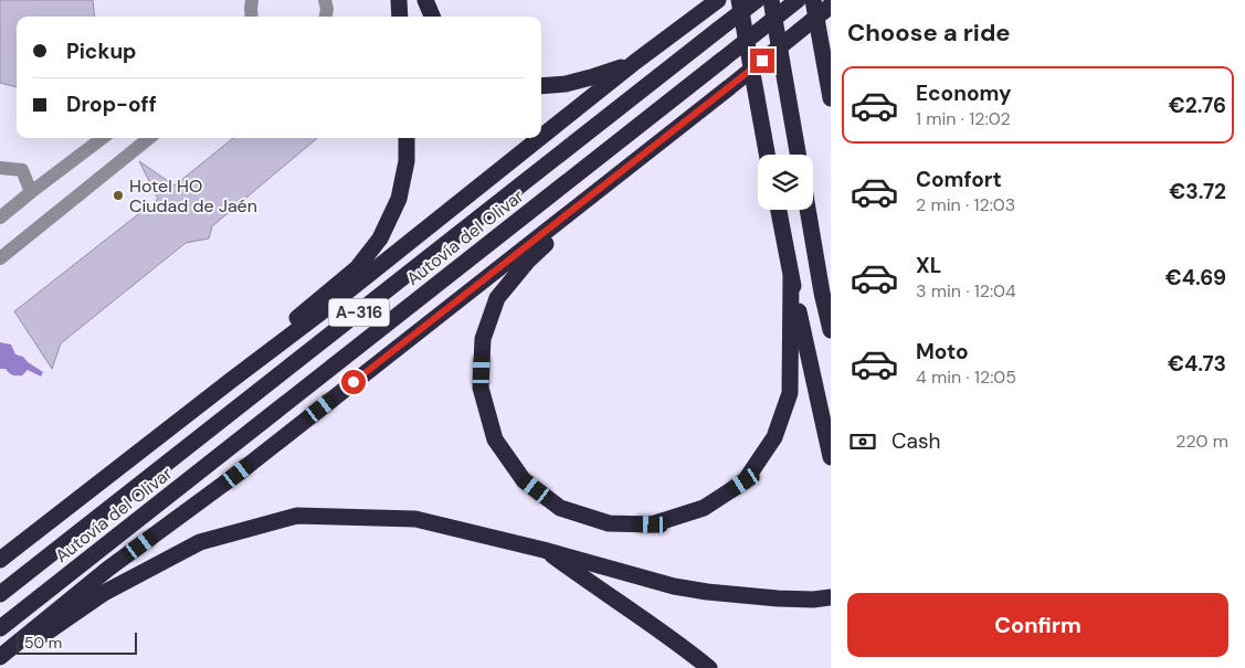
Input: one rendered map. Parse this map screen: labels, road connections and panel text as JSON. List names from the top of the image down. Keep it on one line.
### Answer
{"streets":{"highway":["Autovía del Olivar","A-316"]},"places":["Hotel HO Ciudad de Jaén"],"scale_bar":"50 m","page":{"heading":"Choose a ride","banner":["Pickup","Drop-off"],"list":[{"name":"Economy","note":"1 min · 12:02","value":"€2.76"},{"name":"Comfort","note":"2 min · 12:03","value":"€3.72"},{"name":"XL","note":"3 min · 12:04","value":"€4.69"},{"name":"Moto","note":"4 min · 12:05","value":"€4.73"}],"pay":["Cash","220 m"],"buttons":"Confirm","scale":"50 m"}}
